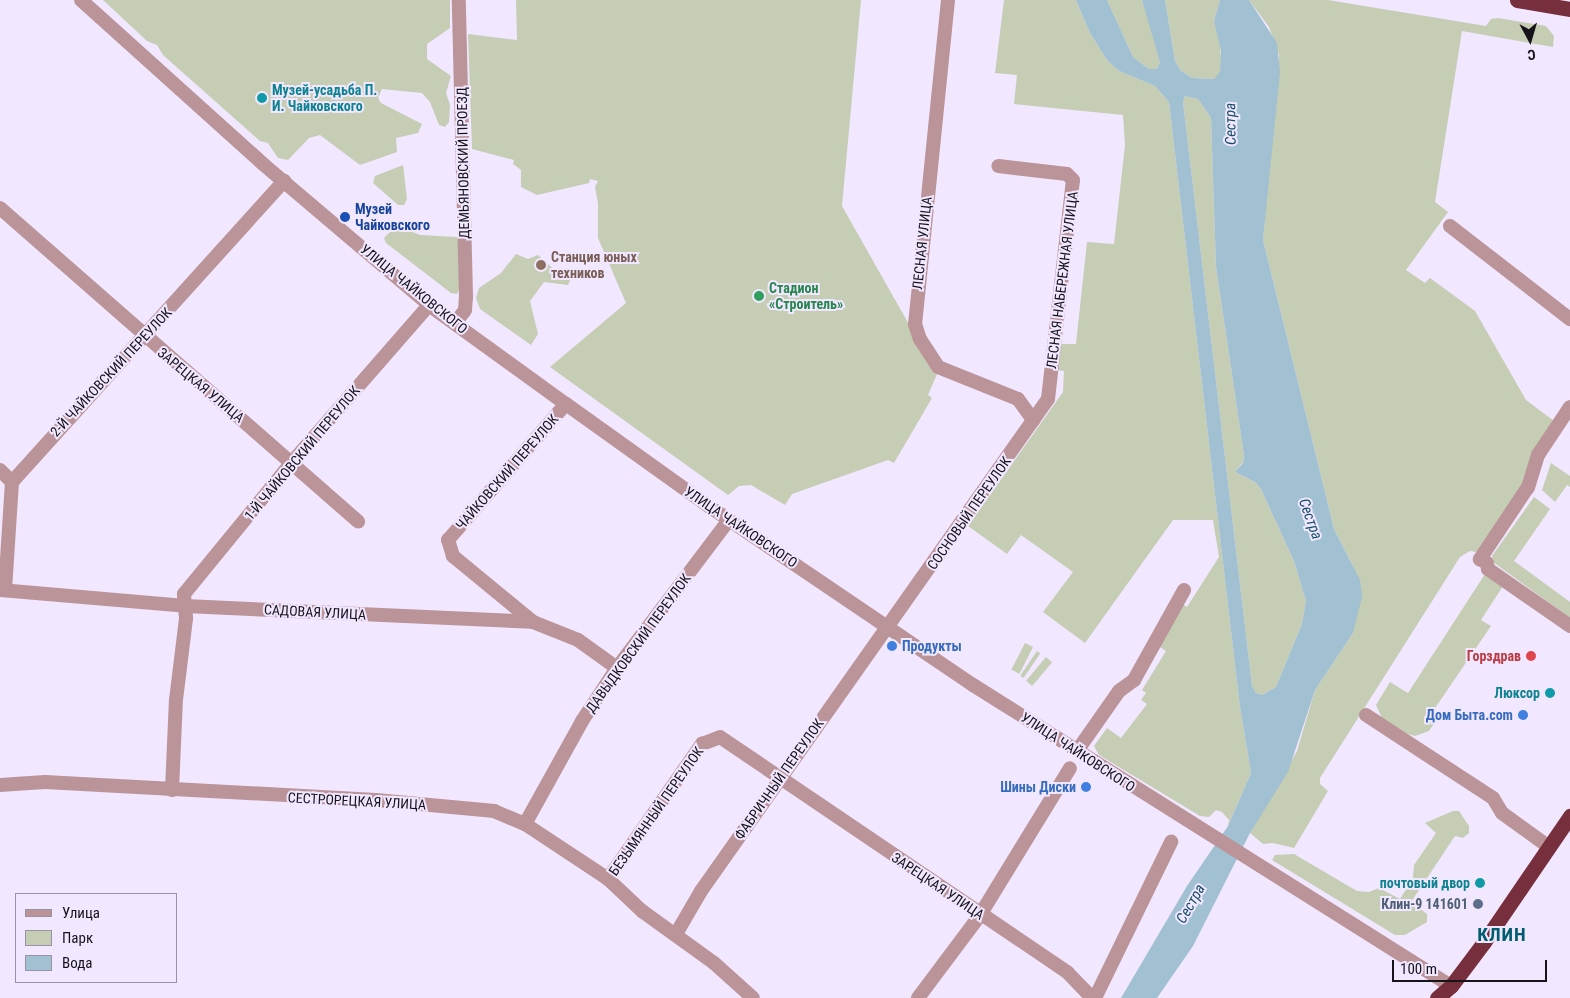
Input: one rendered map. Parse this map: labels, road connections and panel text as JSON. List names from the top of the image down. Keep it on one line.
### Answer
{"streets":{"street":["ДЕМЬЯНОВСКИЙ ПРОЕЗД","ЛЕСНАЯ УЛИЦА","ЛЕСНАЯ НАБЕРЕЖНАЯ УЛИЦА","УЛИЦА ЧАЙКОВСКОГО","2-Й ЧАЙКОВСКИЙ ПЕРЕУЛОК","ЗАРЕЦКАЯ УЛИЦА","1-Й ЧАЙКОВСКИЙ ПЕРЕУЛОК","ЧАЙКОВСКИЙ ПЕРЕУЛОК","СОСНОВЫЙ ПЕРЕУЛОК","САДОВАЯ УЛИЦА","ДАВЫДКОВСКИЙ ПЕРЕУЛОК","ФАБРИЧНЫЙ ПЕРЕУЛОК","СЕСТРОРЕЦКАЯ УЛИЦА","БЕЗЫМЯННЫЙ ПЕРЕУЛОК"]},"crossings":[["ДЕМЬЯНОВСКИЙ ПРОЕЗД","УЛИЦА ЧАЙКОВСКОГО"],["ЛЕСНАЯ УЛИЦА","СОСНОВЫЙ ПЕРЕУЛОК"],["ЛЕСНАЯ НАБЕРЕЖНАЯ УЛИЦА","СОСНОВЫЙ ПЕРЕУЛОК"],["УЛИЦА ЧАЙКОВСКОГО","2-Й ЧАЙКОВСКИЙ ПЕРЕУЛОК"],["УЛИЦА ЧАЙКОВСКОГО","1-Й ЧАЙКОВСКИЙ ПЕРЕУЛОК"],["УЛИЦА ЧАЙКОВСКОГО","ЧАЙКОВСКИЙ ПЕРЕУЛОК"],["УЛИЦА ЧАЙКОВСКОГО","СОСНОВЫЙ ПЕРЕУЛОК"],["УЛИЦА ЧАЙКОВСКОГО","ДАВЫДКОВСКИЙ ПЕРЕУЛОК"],["УЛИЦА ЧАЙКОВСКОГО","ФАБРИЧНЫЙ ПЕРЕУЛОК"],["2-Й ЧАЙКОВСКИЙ ПЕРЕУЛОК","ЗАРЕЦКАЯ УЛИЦА"],["ЗАРЕЦКАЯ УЛИЦА","1-Й ЧАЙКОВСКИЙ ПЕРЕУЛОК"],["ЗАРЕЦКАЯ УЛИЦА","ФАБРИЧНЫЙ ПЕРЕУЛОК"],["ЗАРЕЦКАЯ УЛИЦА","БЕЗЫМЯННЫЙ ПЕРЕУЛОК"],["1-Й ЧАЙКОВСКИЙ ПЕРЕУЛОК","САДОВАЯ УЛИЦА"],["1-Й ЧАЙКОВСКИЙ ПЕРЕУЛОК","СЕСТРОРЕЦКАЯ УЛИЦА"],["ЧАЙКОВСКИЙ ПЕРЕУЛОК","САДОВАЯ УЛИЦА"],["СОСНОВЫЙ ПЕРЕУЛОК","ФАБРИЧНЫЙ ПЕРЕУЛОК"],["САДОВАЯ УЛИЦА","ДАВЫДКОВСКИЙ ПЕРЕУЛОК"],["ДАВЫДКОВСКИЙ ПЕРЕУЛОК","СЕСТРОРЕЦКАЯ УЛИЦА"],["ФАБРИЧНЫЙ ПЕРЕУЛОК","СЕСТРОРЕЦКАЯ УЛИЦА"],["ФАБРИЧНЫЙ ПЕРЕУЛОК","БЕЗЫМЯННЫЙ ПЕРЕУЛОК"],["СЕСТРОРЕЦКАЯ УЛИЦА","БЕЗЫМЯННЫЙ ПЕРЕУЛОК"]],"districts":["КЛИН"],"water":["Сестра"],"places":["Музей-усадьба П. И. Чайковского","Музей Чайковского","Станция юных техников","Стадион «Строитель»","Продукты","Горздрав","Люксор","Дом Быта.com","Шины Диски","почтовый двор","Клин-9 141601"],"legend":["Улица","Парк","Вода"],"scale_bar":"100 m","north":"bottom"}
